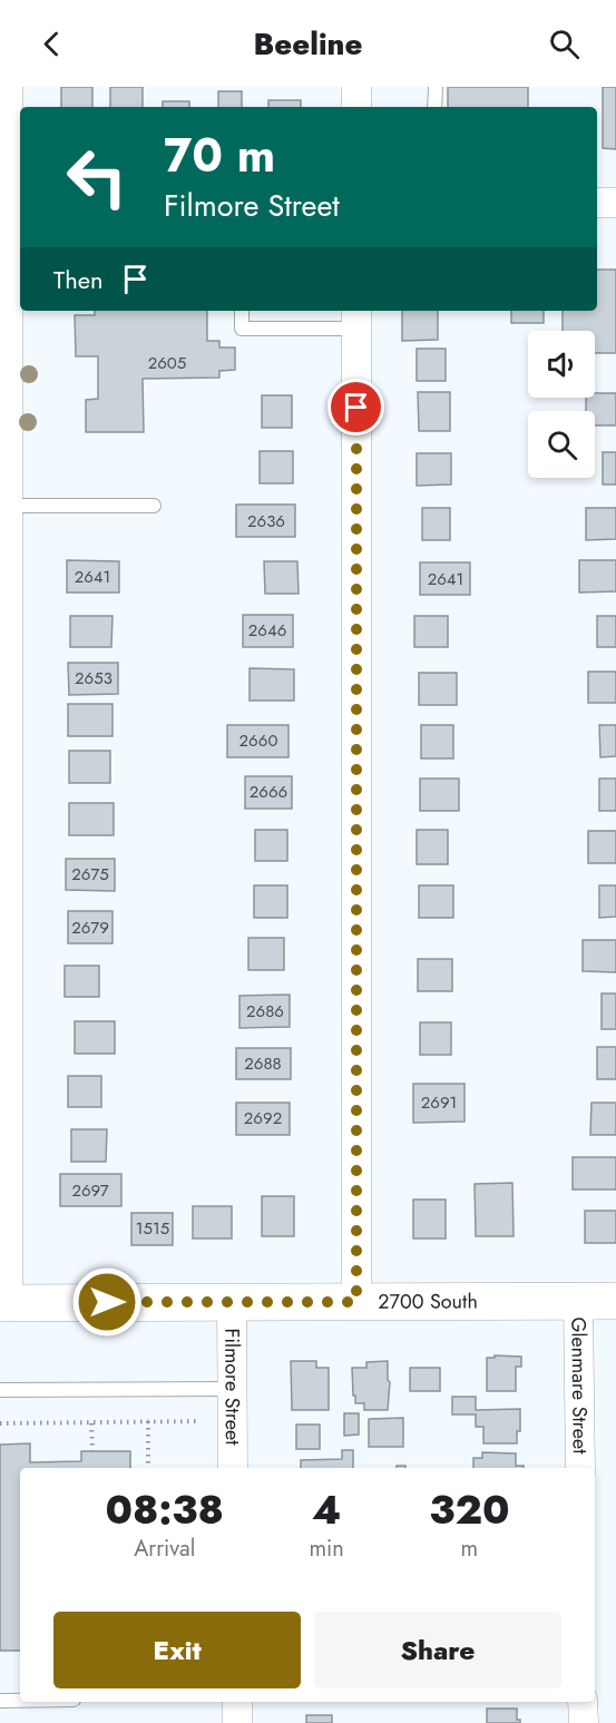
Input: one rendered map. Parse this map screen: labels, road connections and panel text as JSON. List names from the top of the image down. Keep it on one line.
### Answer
{"streets":{"street":["2700 South","Filmore Street","Glenmare Street"]},"crossings":[["2700 South","Filmore Street"],["2700 South","Glenmare Street"]],"house_numbers":["2605","2636","2641","2641","2646","2653","2660","2666","2675","2679","2686","2688","2691","2692","2697","1515"],"page":{"header":"Beeline","turn":["70 m","Filmore Street"],"then":"Then","eta":["08:38","Arrival","4","min","320","m"],"buttons":["Exit","Share"]}}
